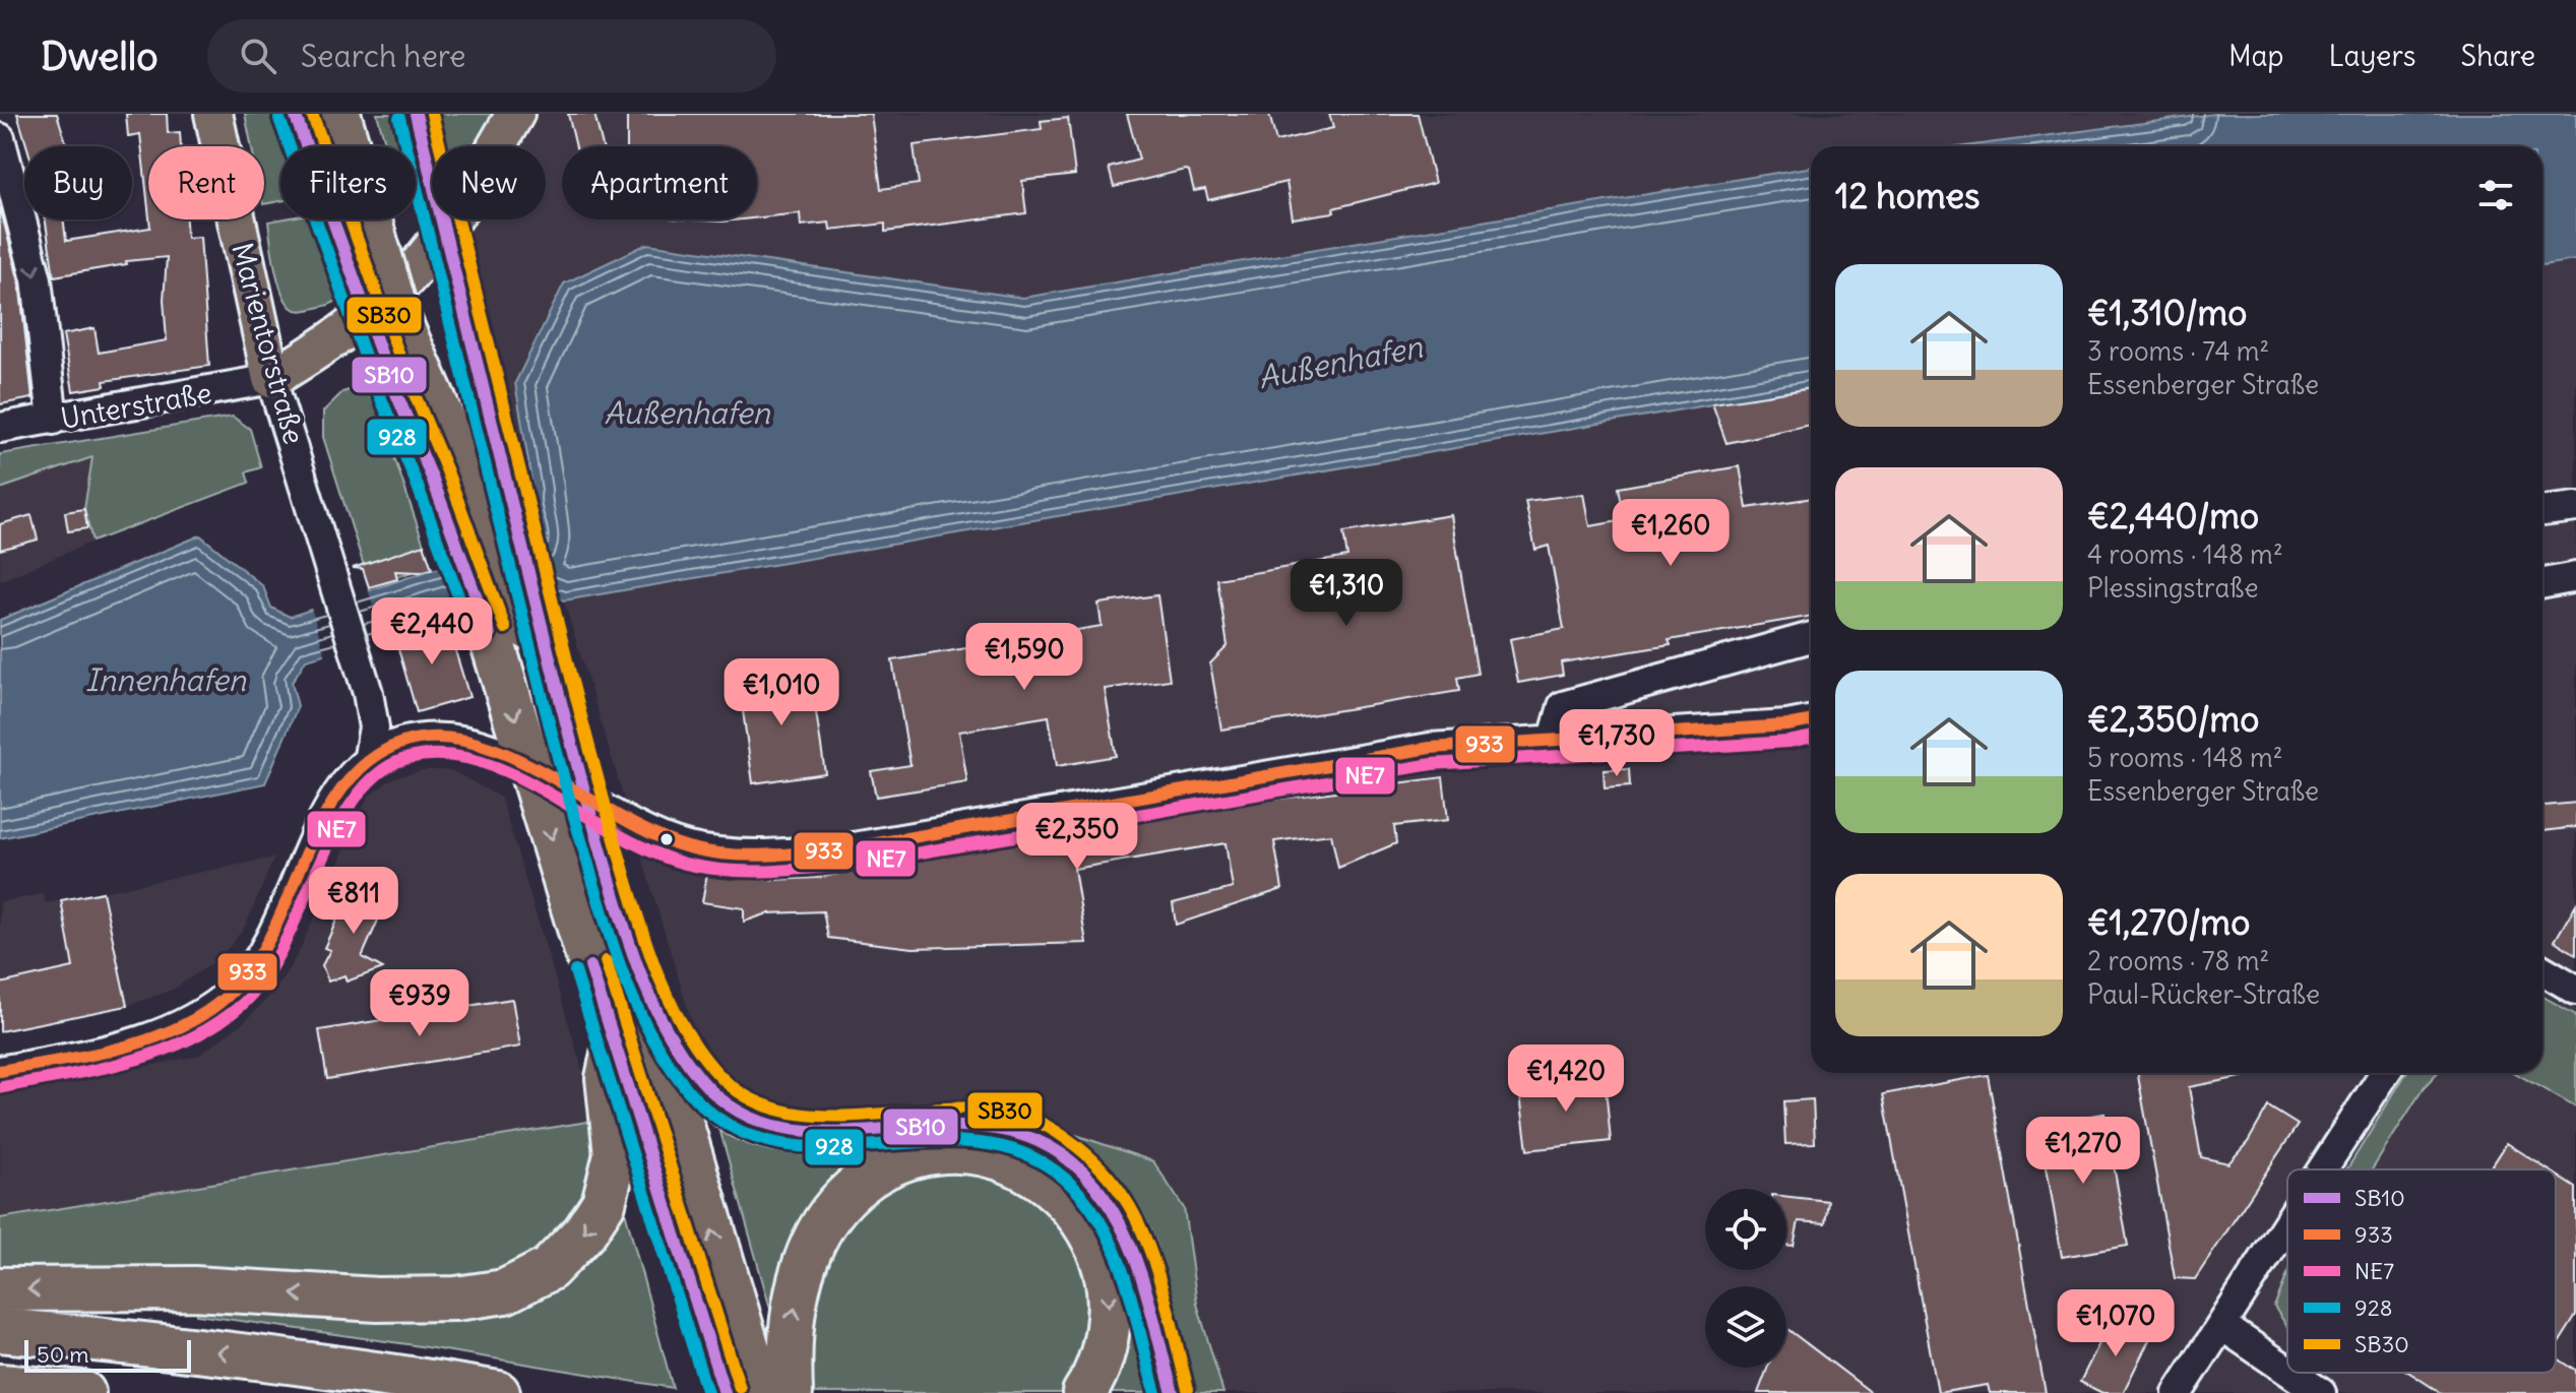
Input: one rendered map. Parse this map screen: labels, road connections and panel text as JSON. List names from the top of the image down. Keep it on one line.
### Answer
{"streets":{"main road":["Marientorstraße"],"street":["Unterstraße"]},"crossings":[["Marientorstraße","Unterstraße"]],"water":["Außenhafen","Innenhafen"],"lines":["transit line SB10","transit line SB30","transit line 928","transit line 933","transit line NE7"],"legend":["SB10","933","NE7","928","SB30"],"scale_bar":"50 m","page":{"header":"Dwello","search":"Search here","nav":["Map","Layers","Share"],"chip":["Buy","Rent","Filters","New","Apartment"],"heading":"12 homes","list":[{"name":"€1,310/mo","note":"3 rooms · 74 m² · Essenberger Straße"},{"name":"€2,440/mo","note":"4 rooms · 148 m² · Plessingstraße"},{"name":"€2,350/mo","note":"5 rooms · 148 m² · Essenberger Straße"},{"name":"€1,270/mo","note":"2 rooms · 78 m² · Paul-Rücker-Straße"}],"price":["€1,260","€1,310","€2,440","€1,590","€1,010","€1,730","€2,350","€811","€939","€1,420","€1,270","€1,070"],"scale":"50 m"}}
